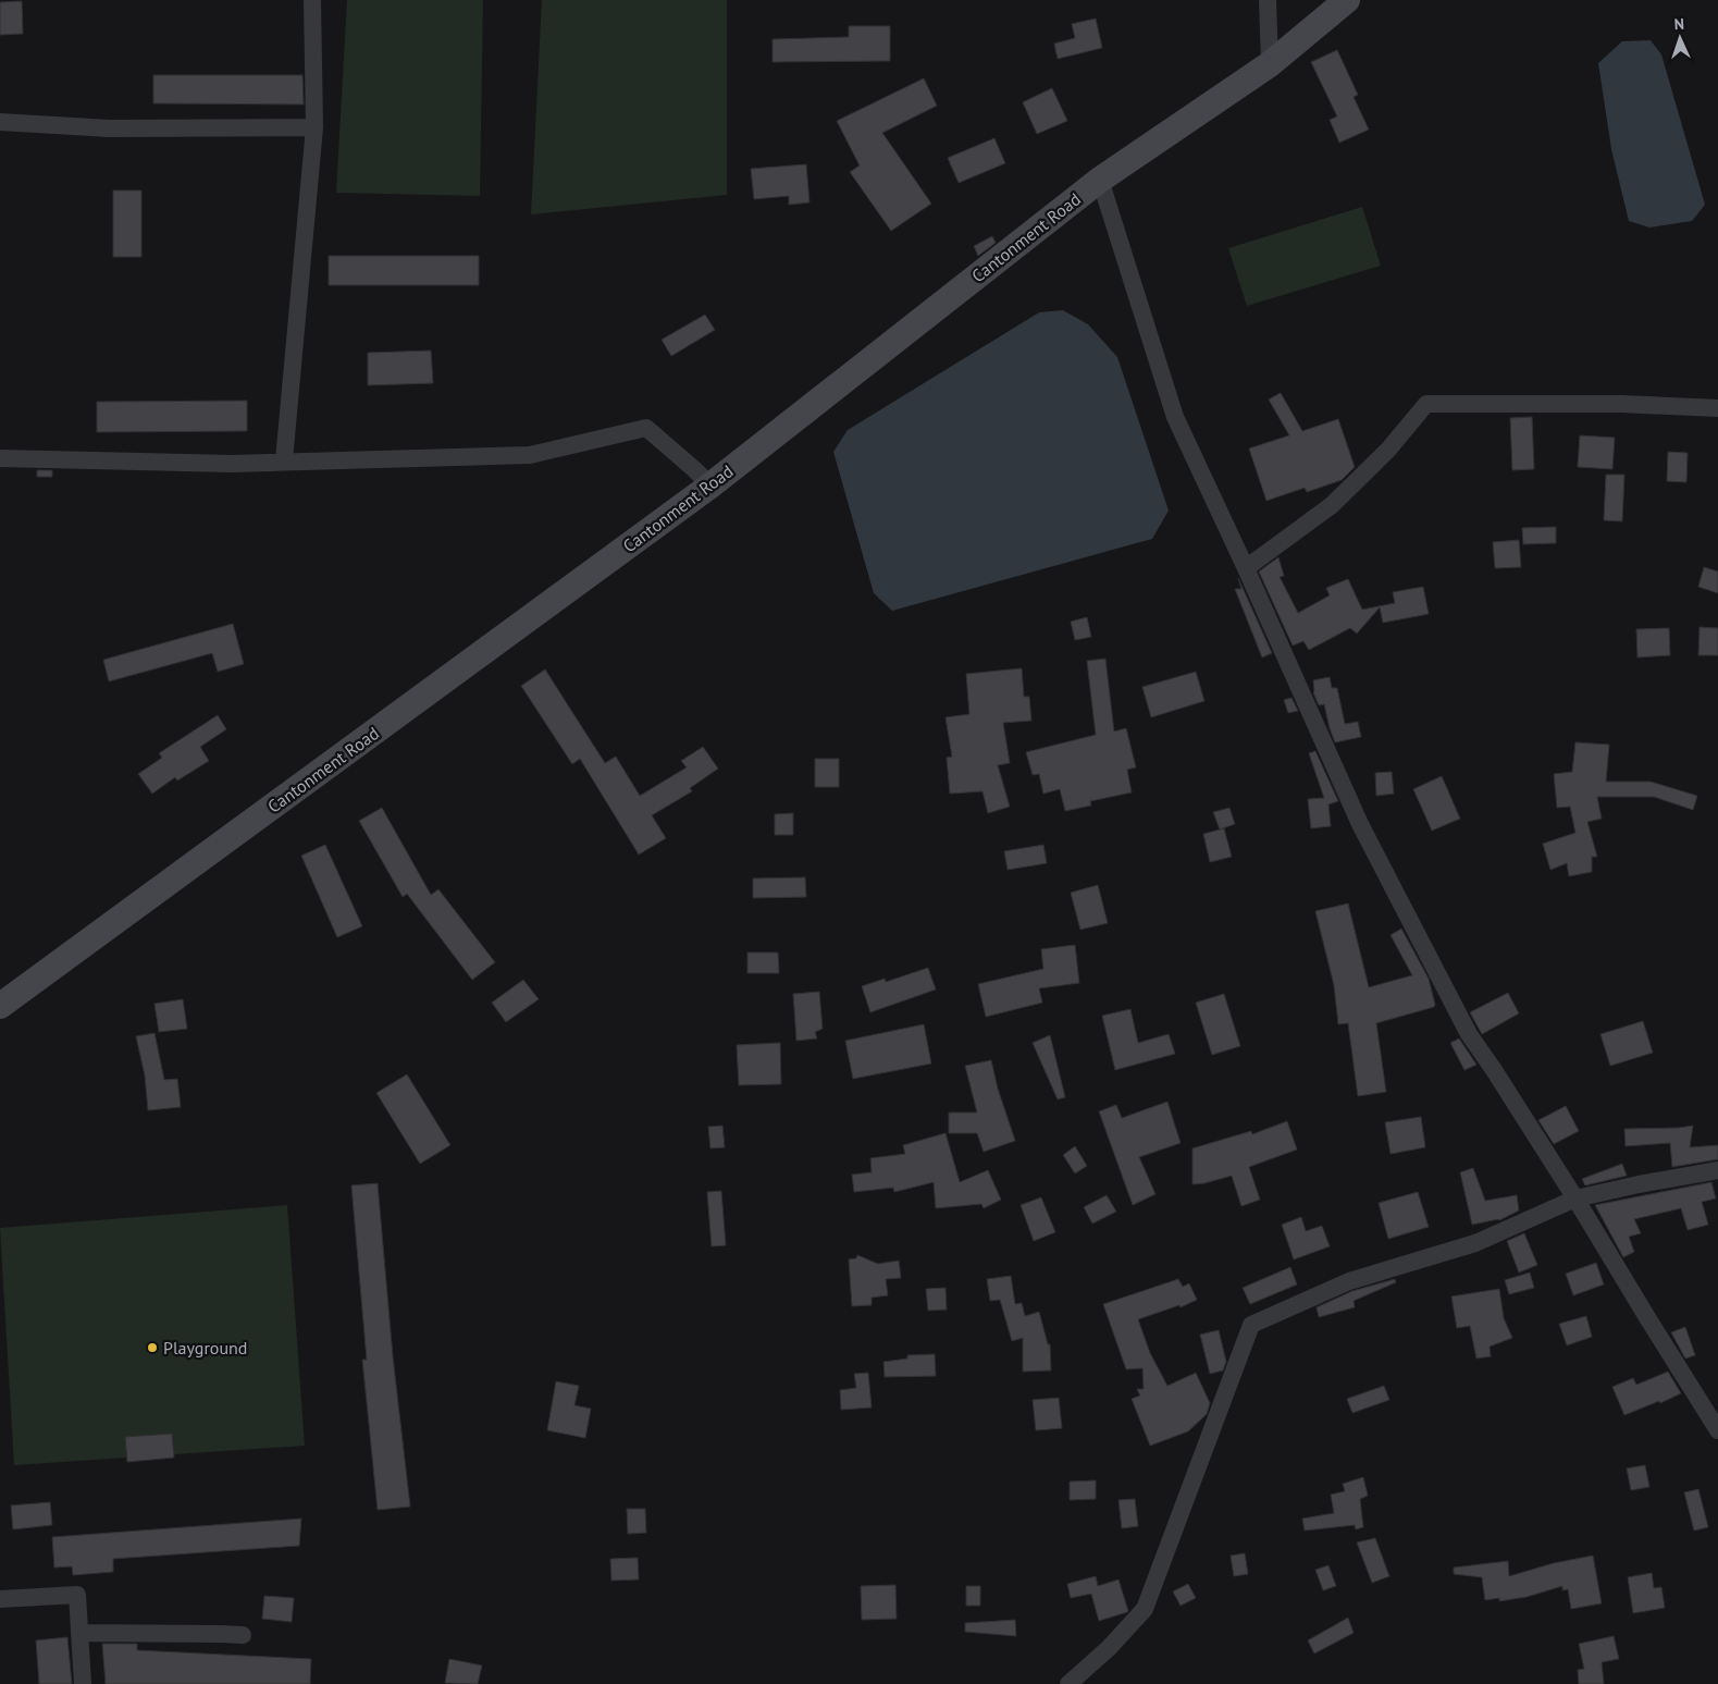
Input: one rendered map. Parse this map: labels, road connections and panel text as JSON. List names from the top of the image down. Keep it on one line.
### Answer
{"streets":{"street":["Cantonment Road"]},"places":["Playground"],"north":"top"}
